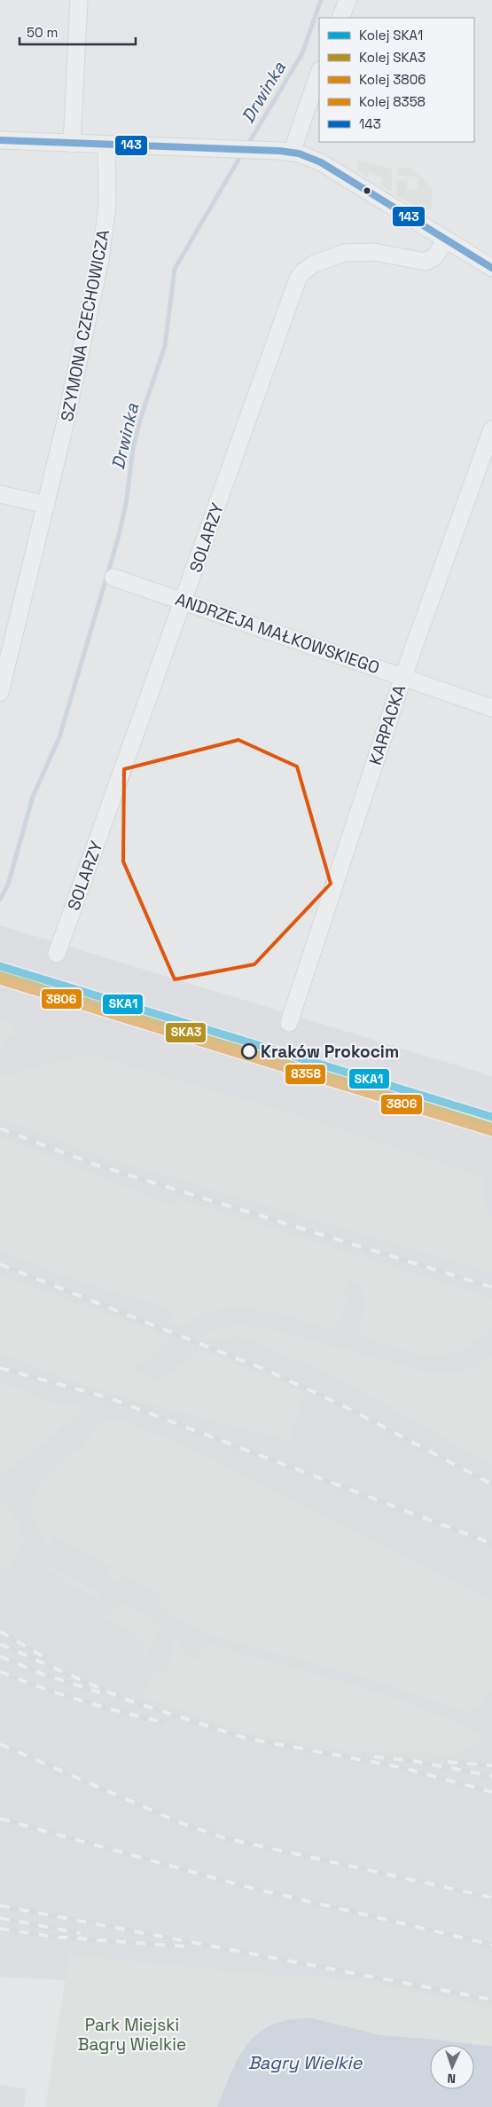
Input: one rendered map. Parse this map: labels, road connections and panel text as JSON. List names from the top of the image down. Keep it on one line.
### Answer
{"streets":{"street":["SZYMONA CZECHOWICZA","SOLARZY","ANDRZEJA MAŁKOWSKIEGO","KARPACKA"]},"crossings":[["SOLARZY","ANDRZEJA MAŁKOWSKIEGO"],["ANDRZEJA MAŁKOWSKIEGO","KARPACKA"]],"water":["Drwinka","Bagry Wielkie"],"parks":["Park Miejski Bagry Wielkie"],"places":["Kraków Prokocim"],"lines":["transit line 143","rail line SKA1","rail line SKA3","rail line 8358","rail line 3806"],"legend":["Kolej SKA1","Kolej SKA3","Kolej 3806","Kolej 8358","143"],"scale_bar":"50 m","north":"bottom"}
